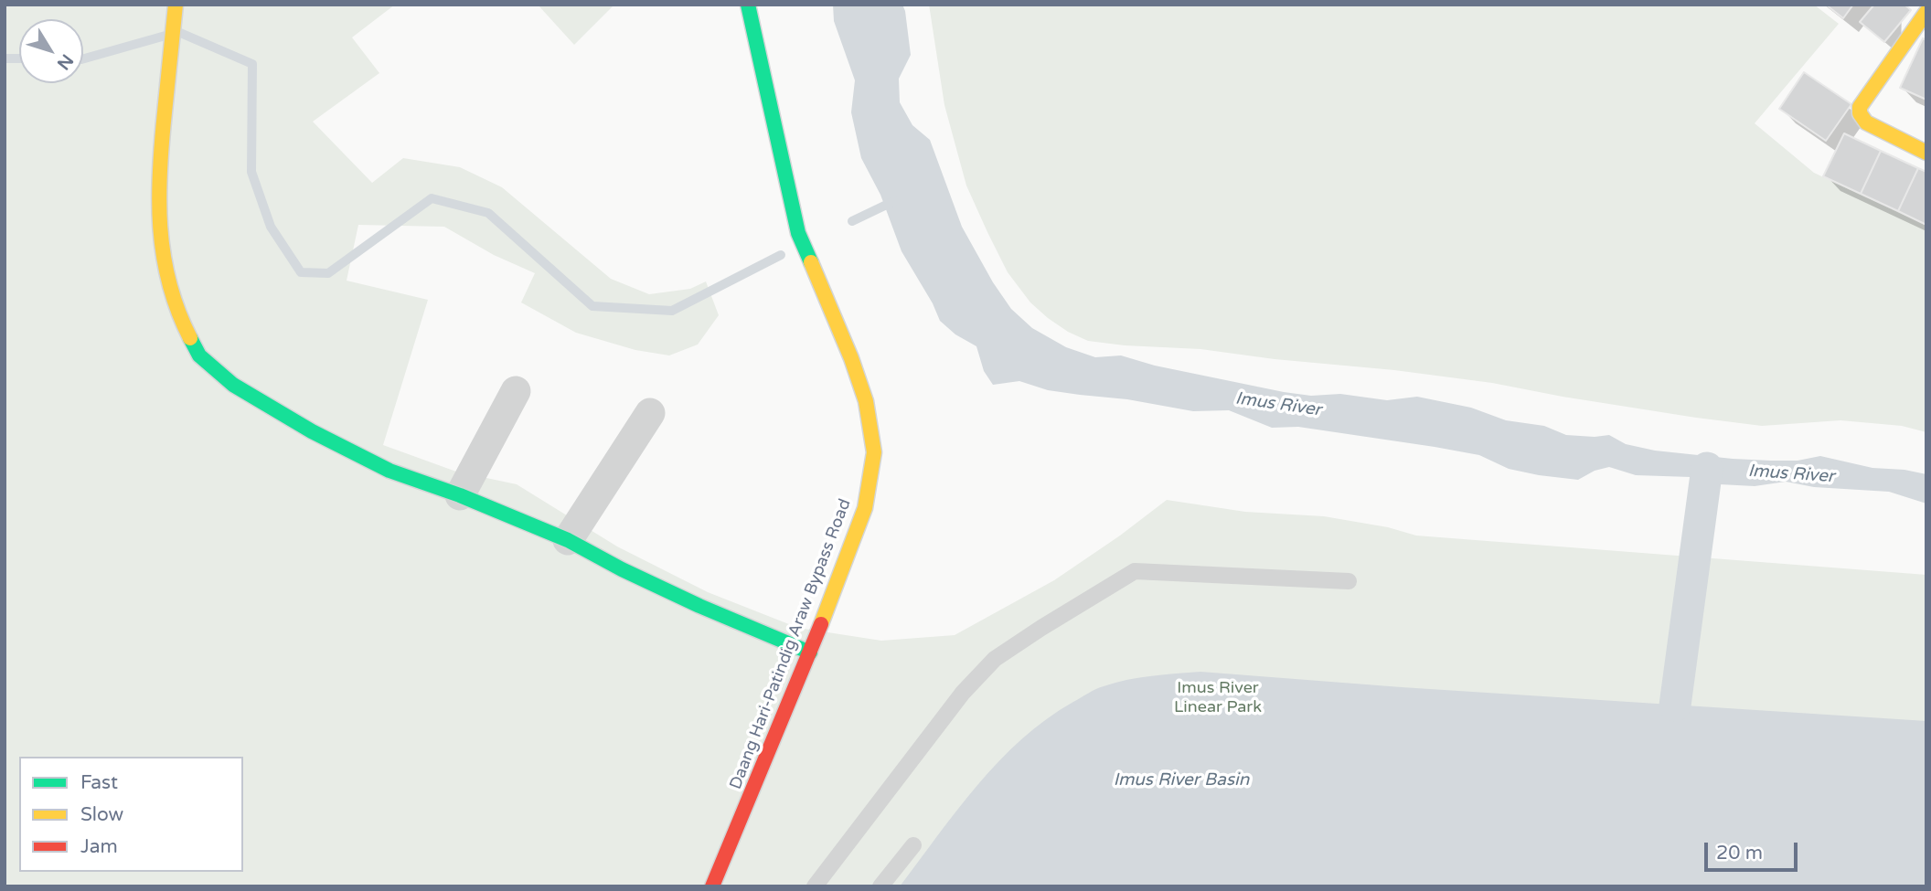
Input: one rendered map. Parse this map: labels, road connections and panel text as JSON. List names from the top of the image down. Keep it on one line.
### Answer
{"streets":{"street":["Daang Hari-Patindig Araw Bypass Road"]},"water":["Imus River","Imus River Basin"],"parks":["Imus River Linear Park"],"legend":["Fast","Slow","Jam"],"scale_bar":"20 m","north":"bottom right"}
